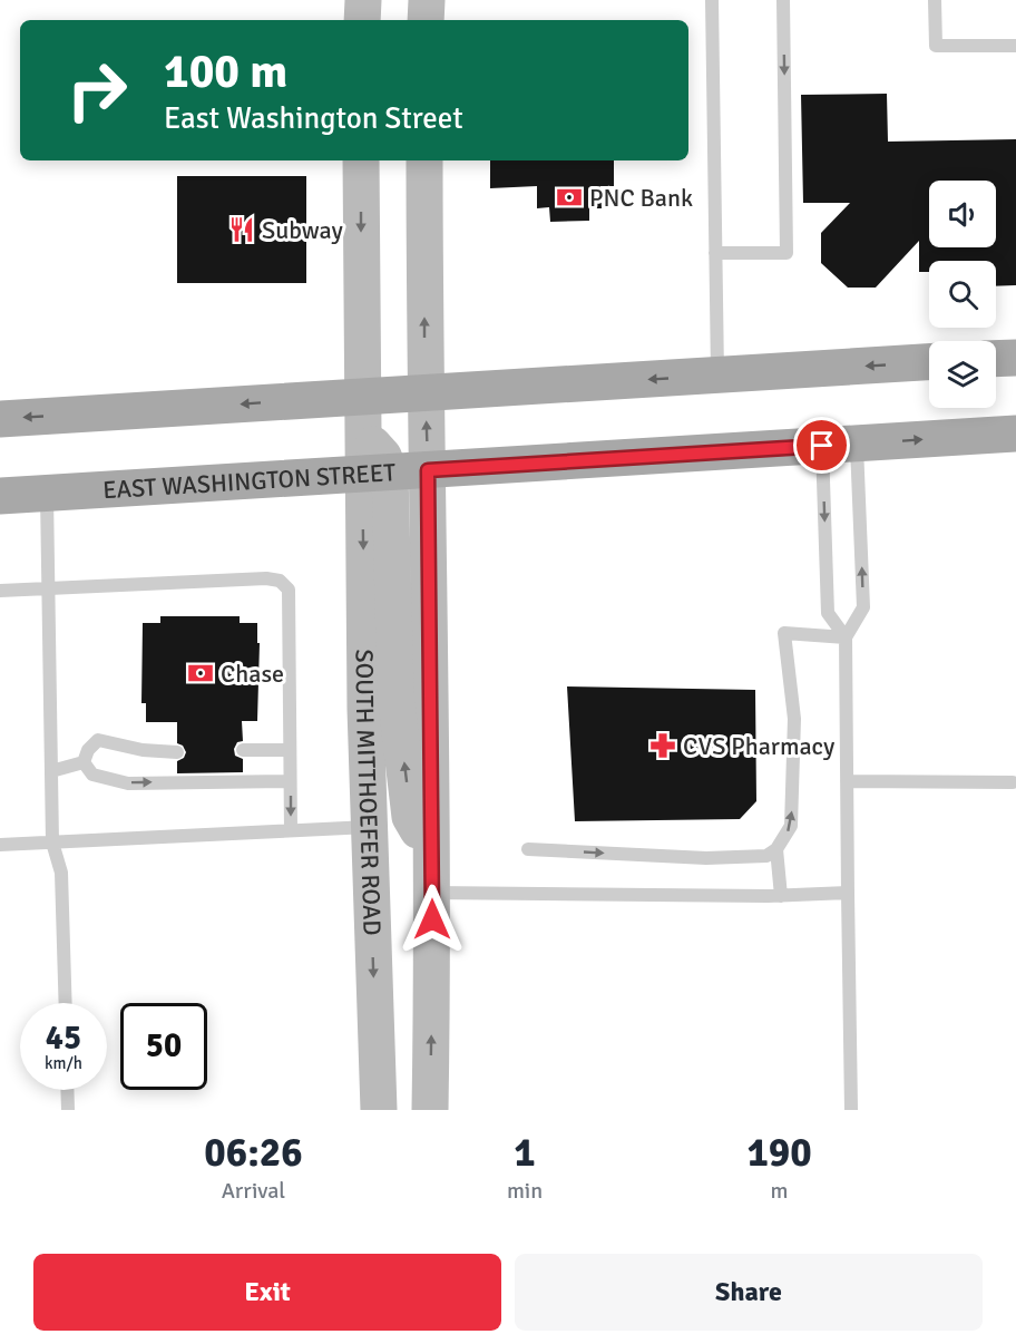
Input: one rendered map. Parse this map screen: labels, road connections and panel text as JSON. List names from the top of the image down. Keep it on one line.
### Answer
{"streets":{"main road":["EAST WASHINGTON STREET","SOUTH MITTHOEFER ROAD"]},"crossings":[["EAST WASHINGTON STREET","SOUTH MITTHOEFER ROAD"]],"places":{"bank":["PNC Bank","Chase"],"restaurant":["Subway"],"pharmacy":["CVS Pharmacy"]},"page":{"turn":["100 m","East Washington Street"],"speed":"45 km/h","limit":"50","eta":["06:26","Arrival","1","min","190","m"],"buttons":["Exit","Share"]}}
